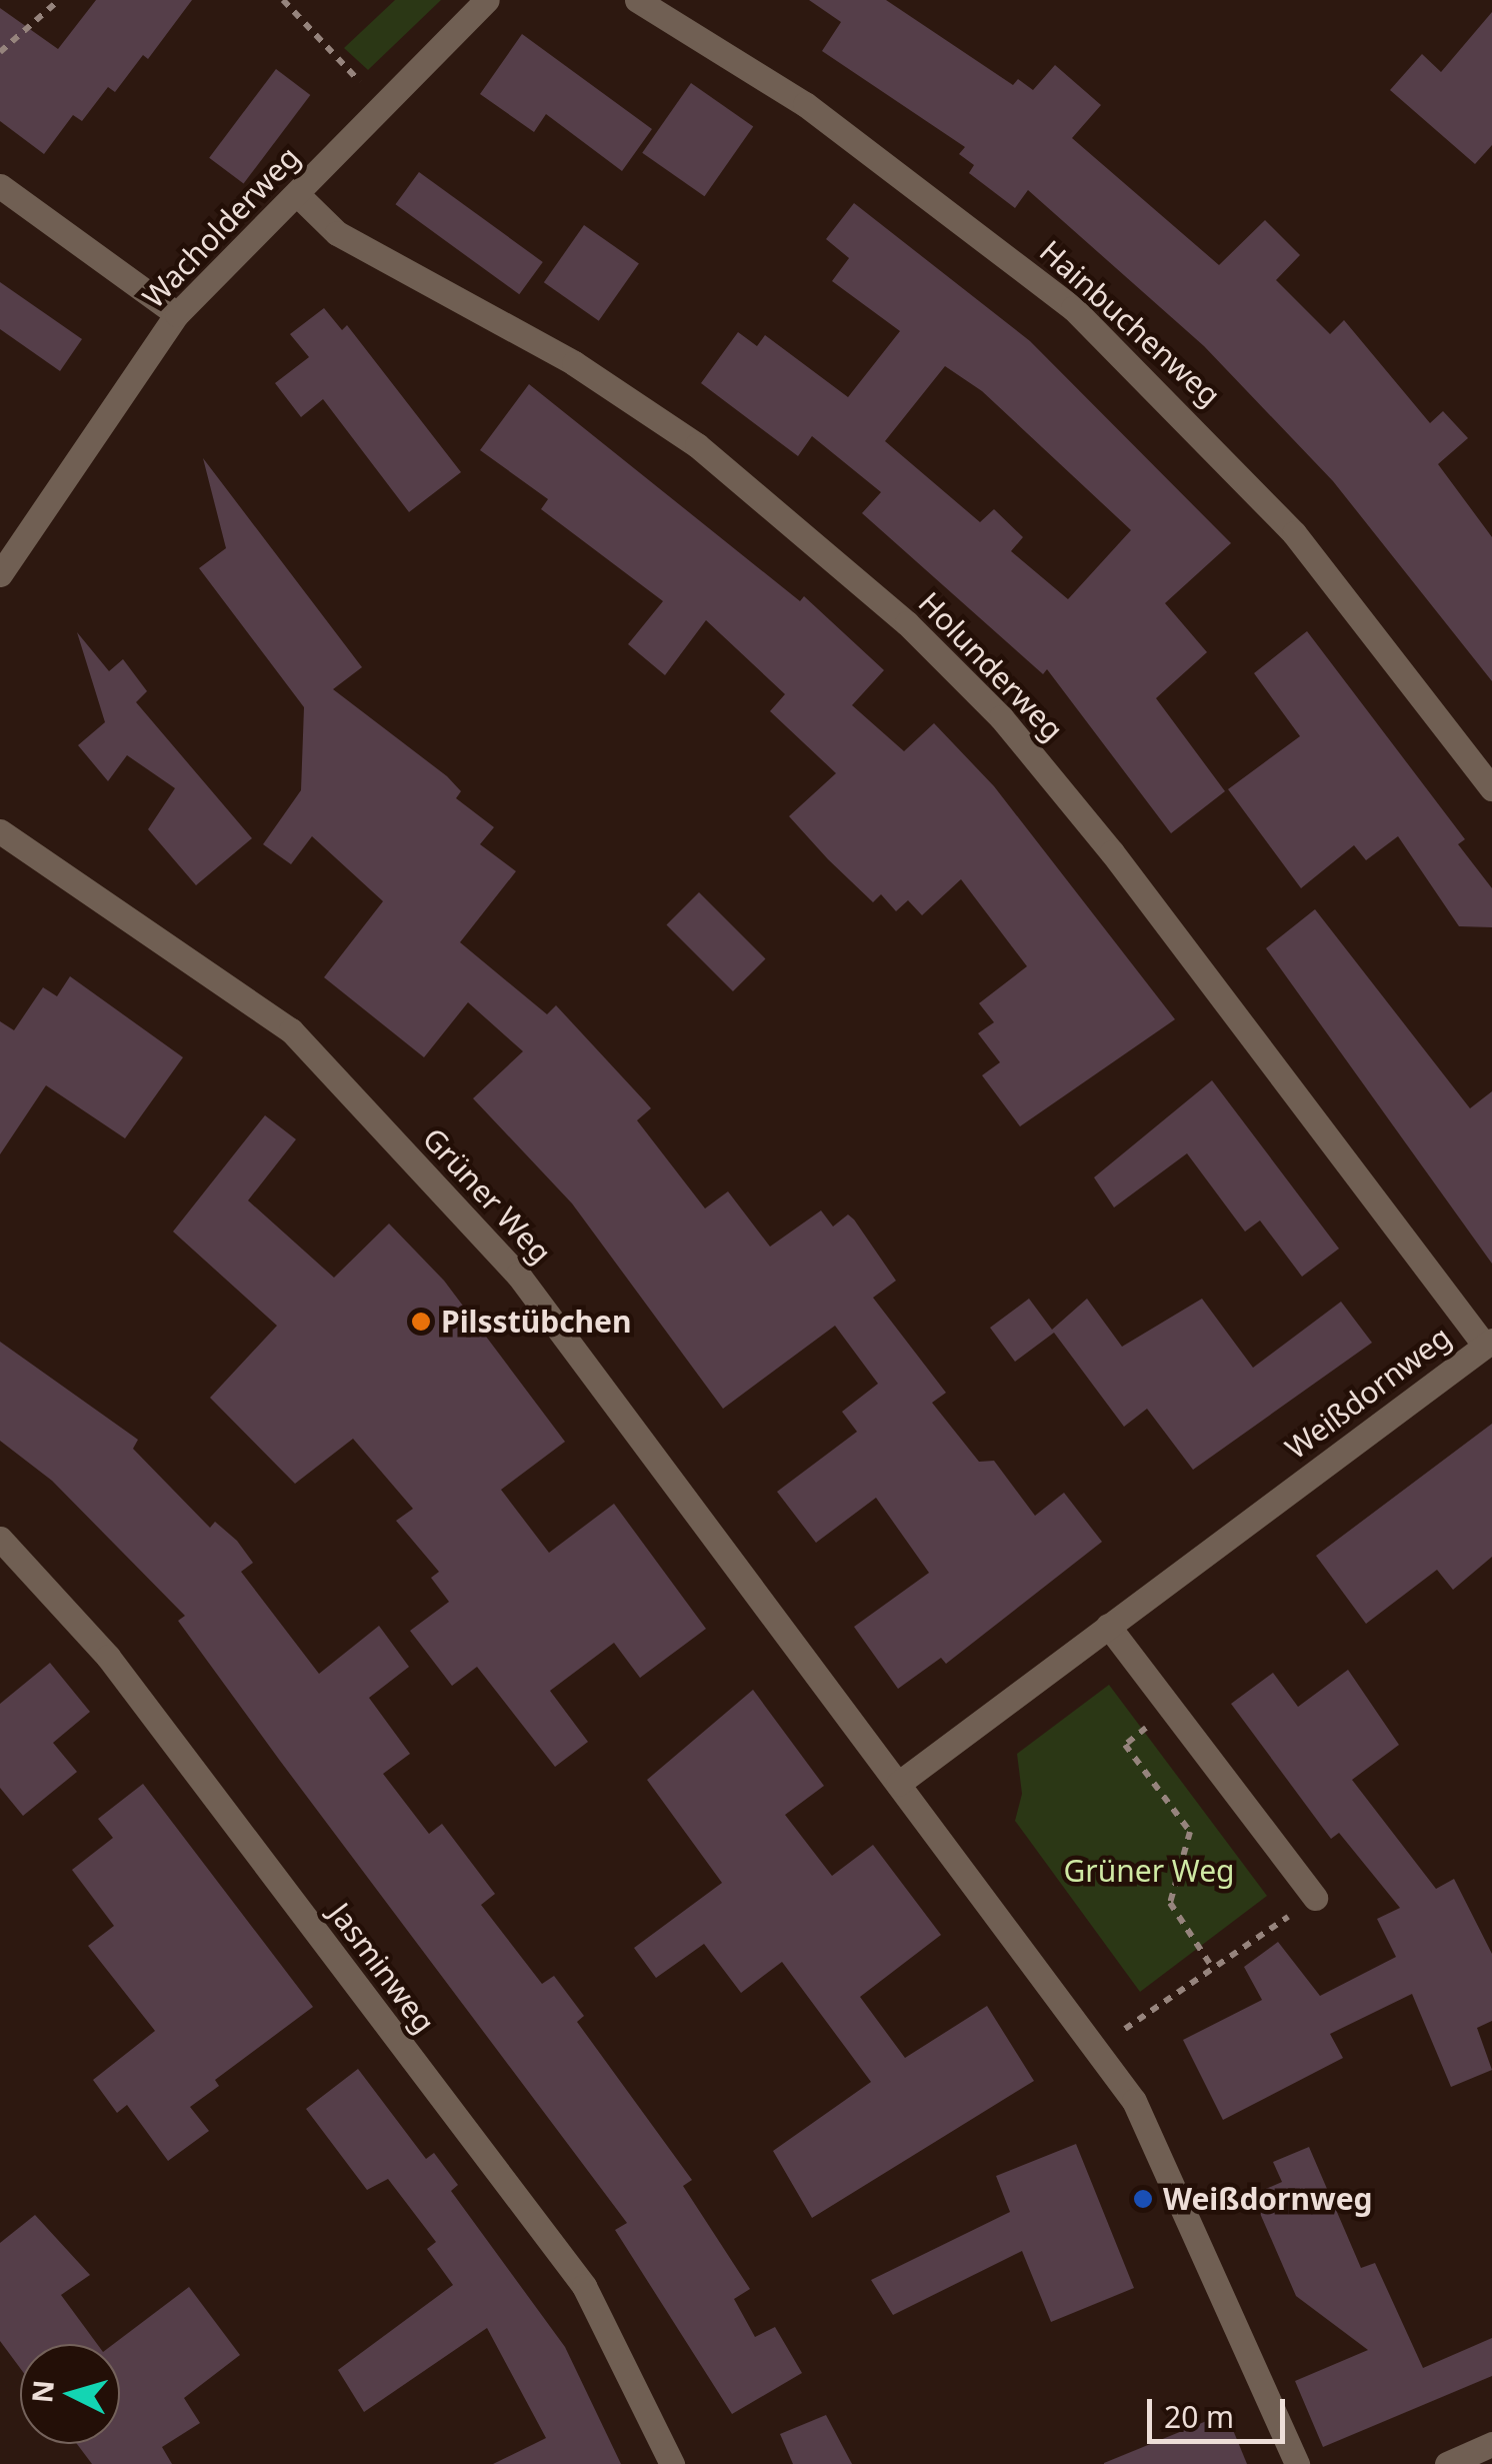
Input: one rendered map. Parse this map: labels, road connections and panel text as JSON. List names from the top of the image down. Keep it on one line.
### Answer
{"streets":{"street":["Wacholderweg","Hainbuchenweg","Holunderweg","Grüner Weg","Weißdornweg","Jasminweg"]},"crossings":[["Wacholderweg","Holunderweg"],["Holunderweg","Weißdornweg"],["Grüner Weg","Weißdornweg"]],"parks":["Grüner Weg"],"places":["Pilsstübchen","Weißdornweg"],"scale_bar":"20 m","north":"left"}
